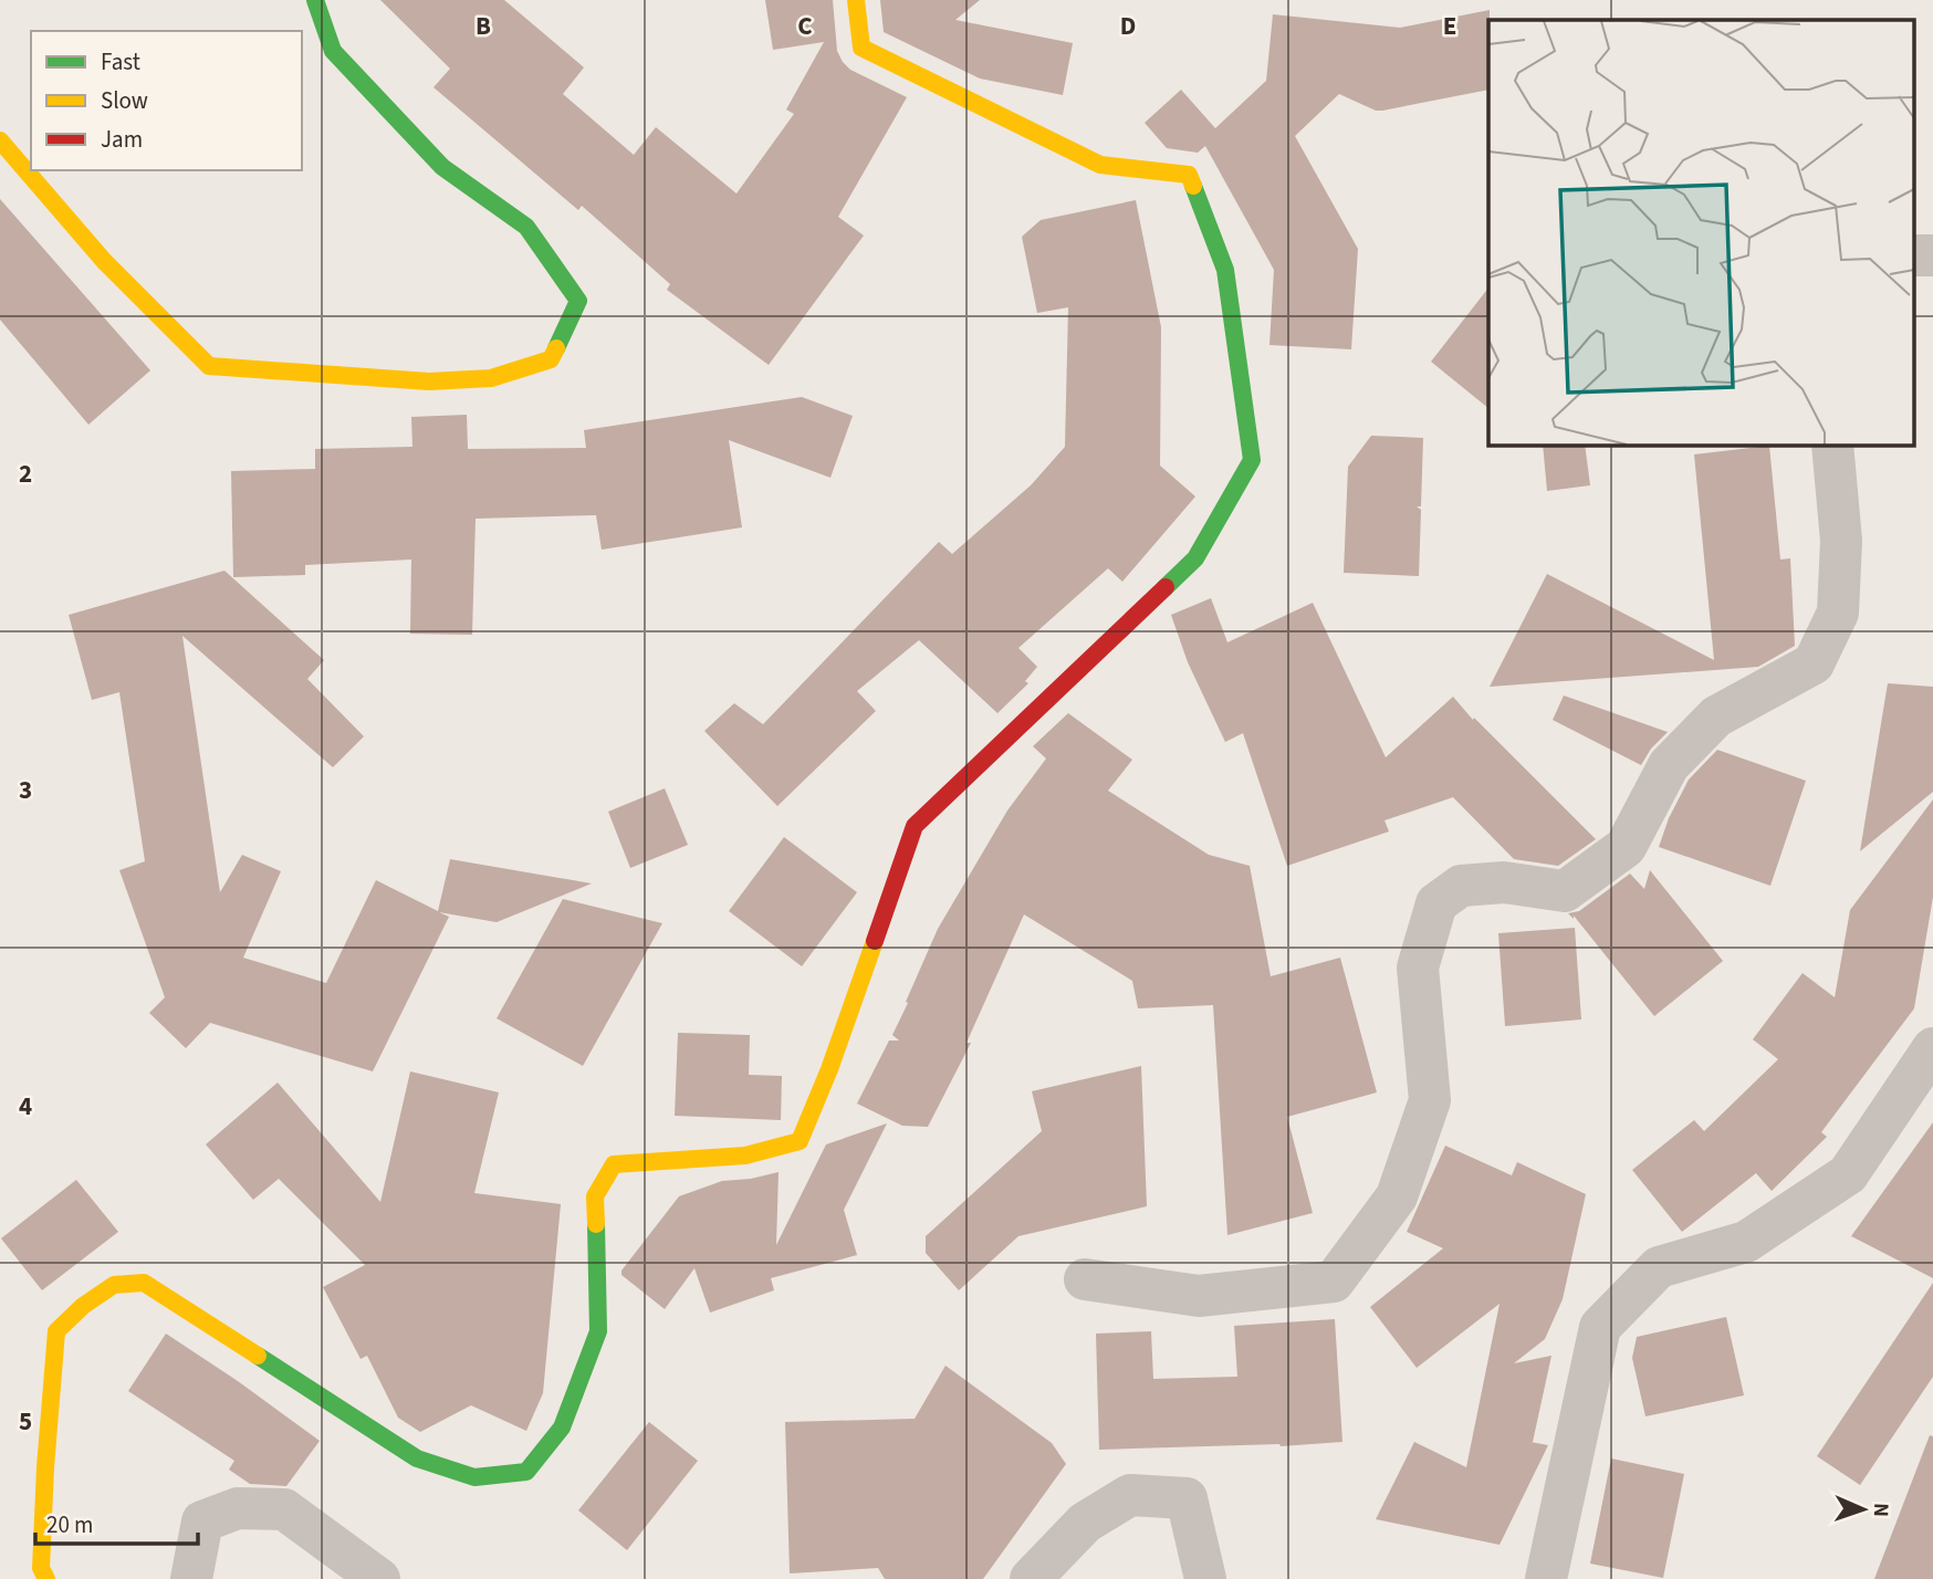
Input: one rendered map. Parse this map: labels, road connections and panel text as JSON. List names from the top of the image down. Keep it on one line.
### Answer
{"legend":["Fast","Slow","Jam"],"scale_bar":"20 m","north":"right","grid":{"columns":["B","C","D","E"],"rows":["2","3","4","5"]}}
